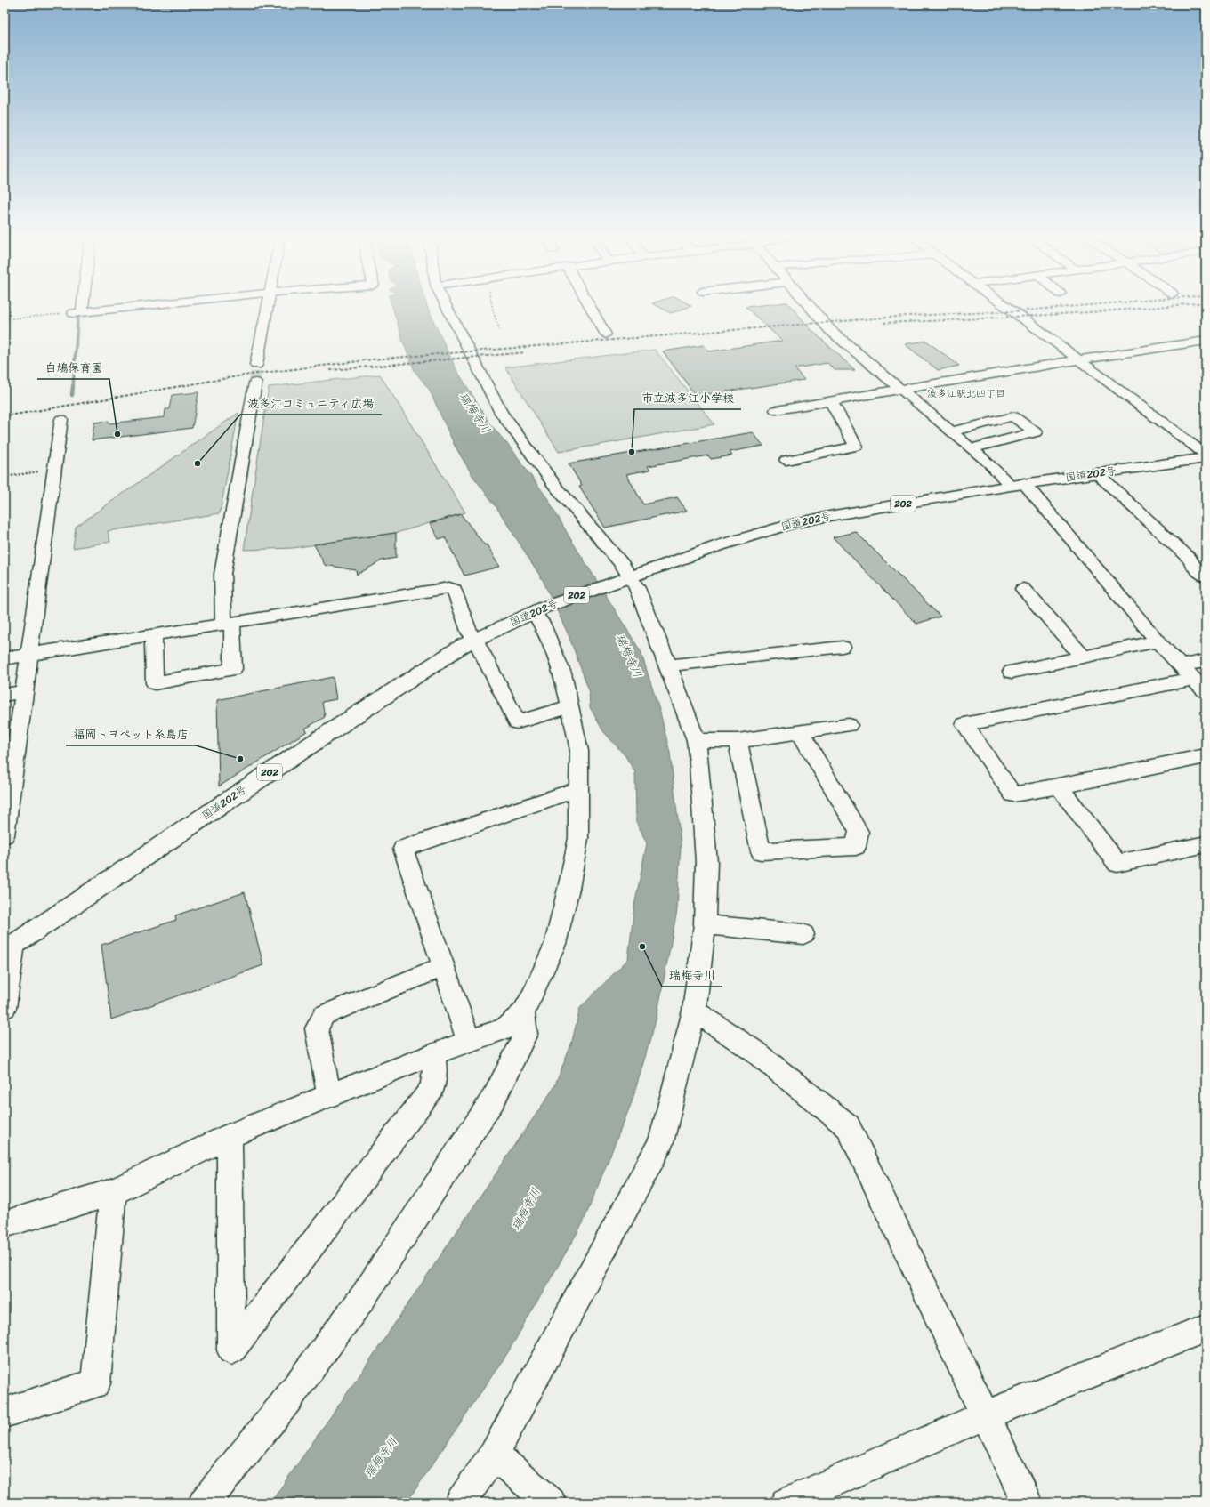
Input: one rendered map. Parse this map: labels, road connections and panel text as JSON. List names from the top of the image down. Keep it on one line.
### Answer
{"streets":{"highway":["国道202号","202"]},"districts":["波多江駅北四丁目"],"water":["瑞梅寺川"],"places":["白鳩保育園","市立波多江小学校","波多江コミュニティ広場","福岡トヨペット糸島店","瑞梅寺川"]}
